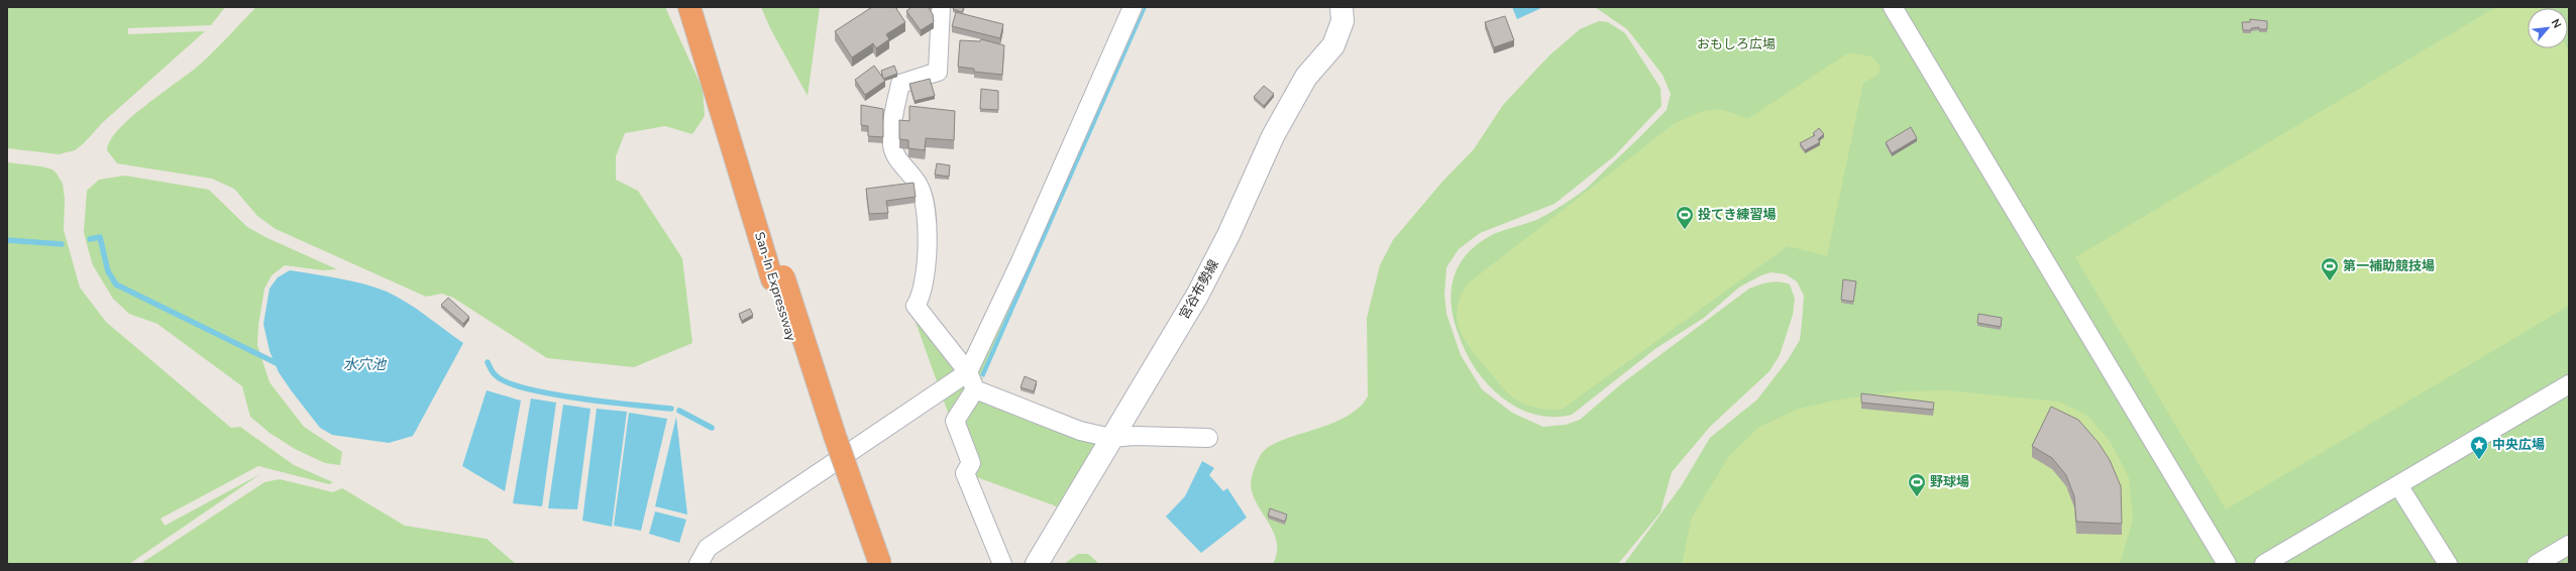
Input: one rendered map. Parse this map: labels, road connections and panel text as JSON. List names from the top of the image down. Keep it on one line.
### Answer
{"streets":{"highway":["San-In Expressway"],"street":["宮谷布勢線"]},"water":["水穴池"],"parks":["おもしろ広場"],"places":{"sports":["投てき練習場","第一補助競技場","野球場"],"place":["中央広場"]},"north":"top right"}
